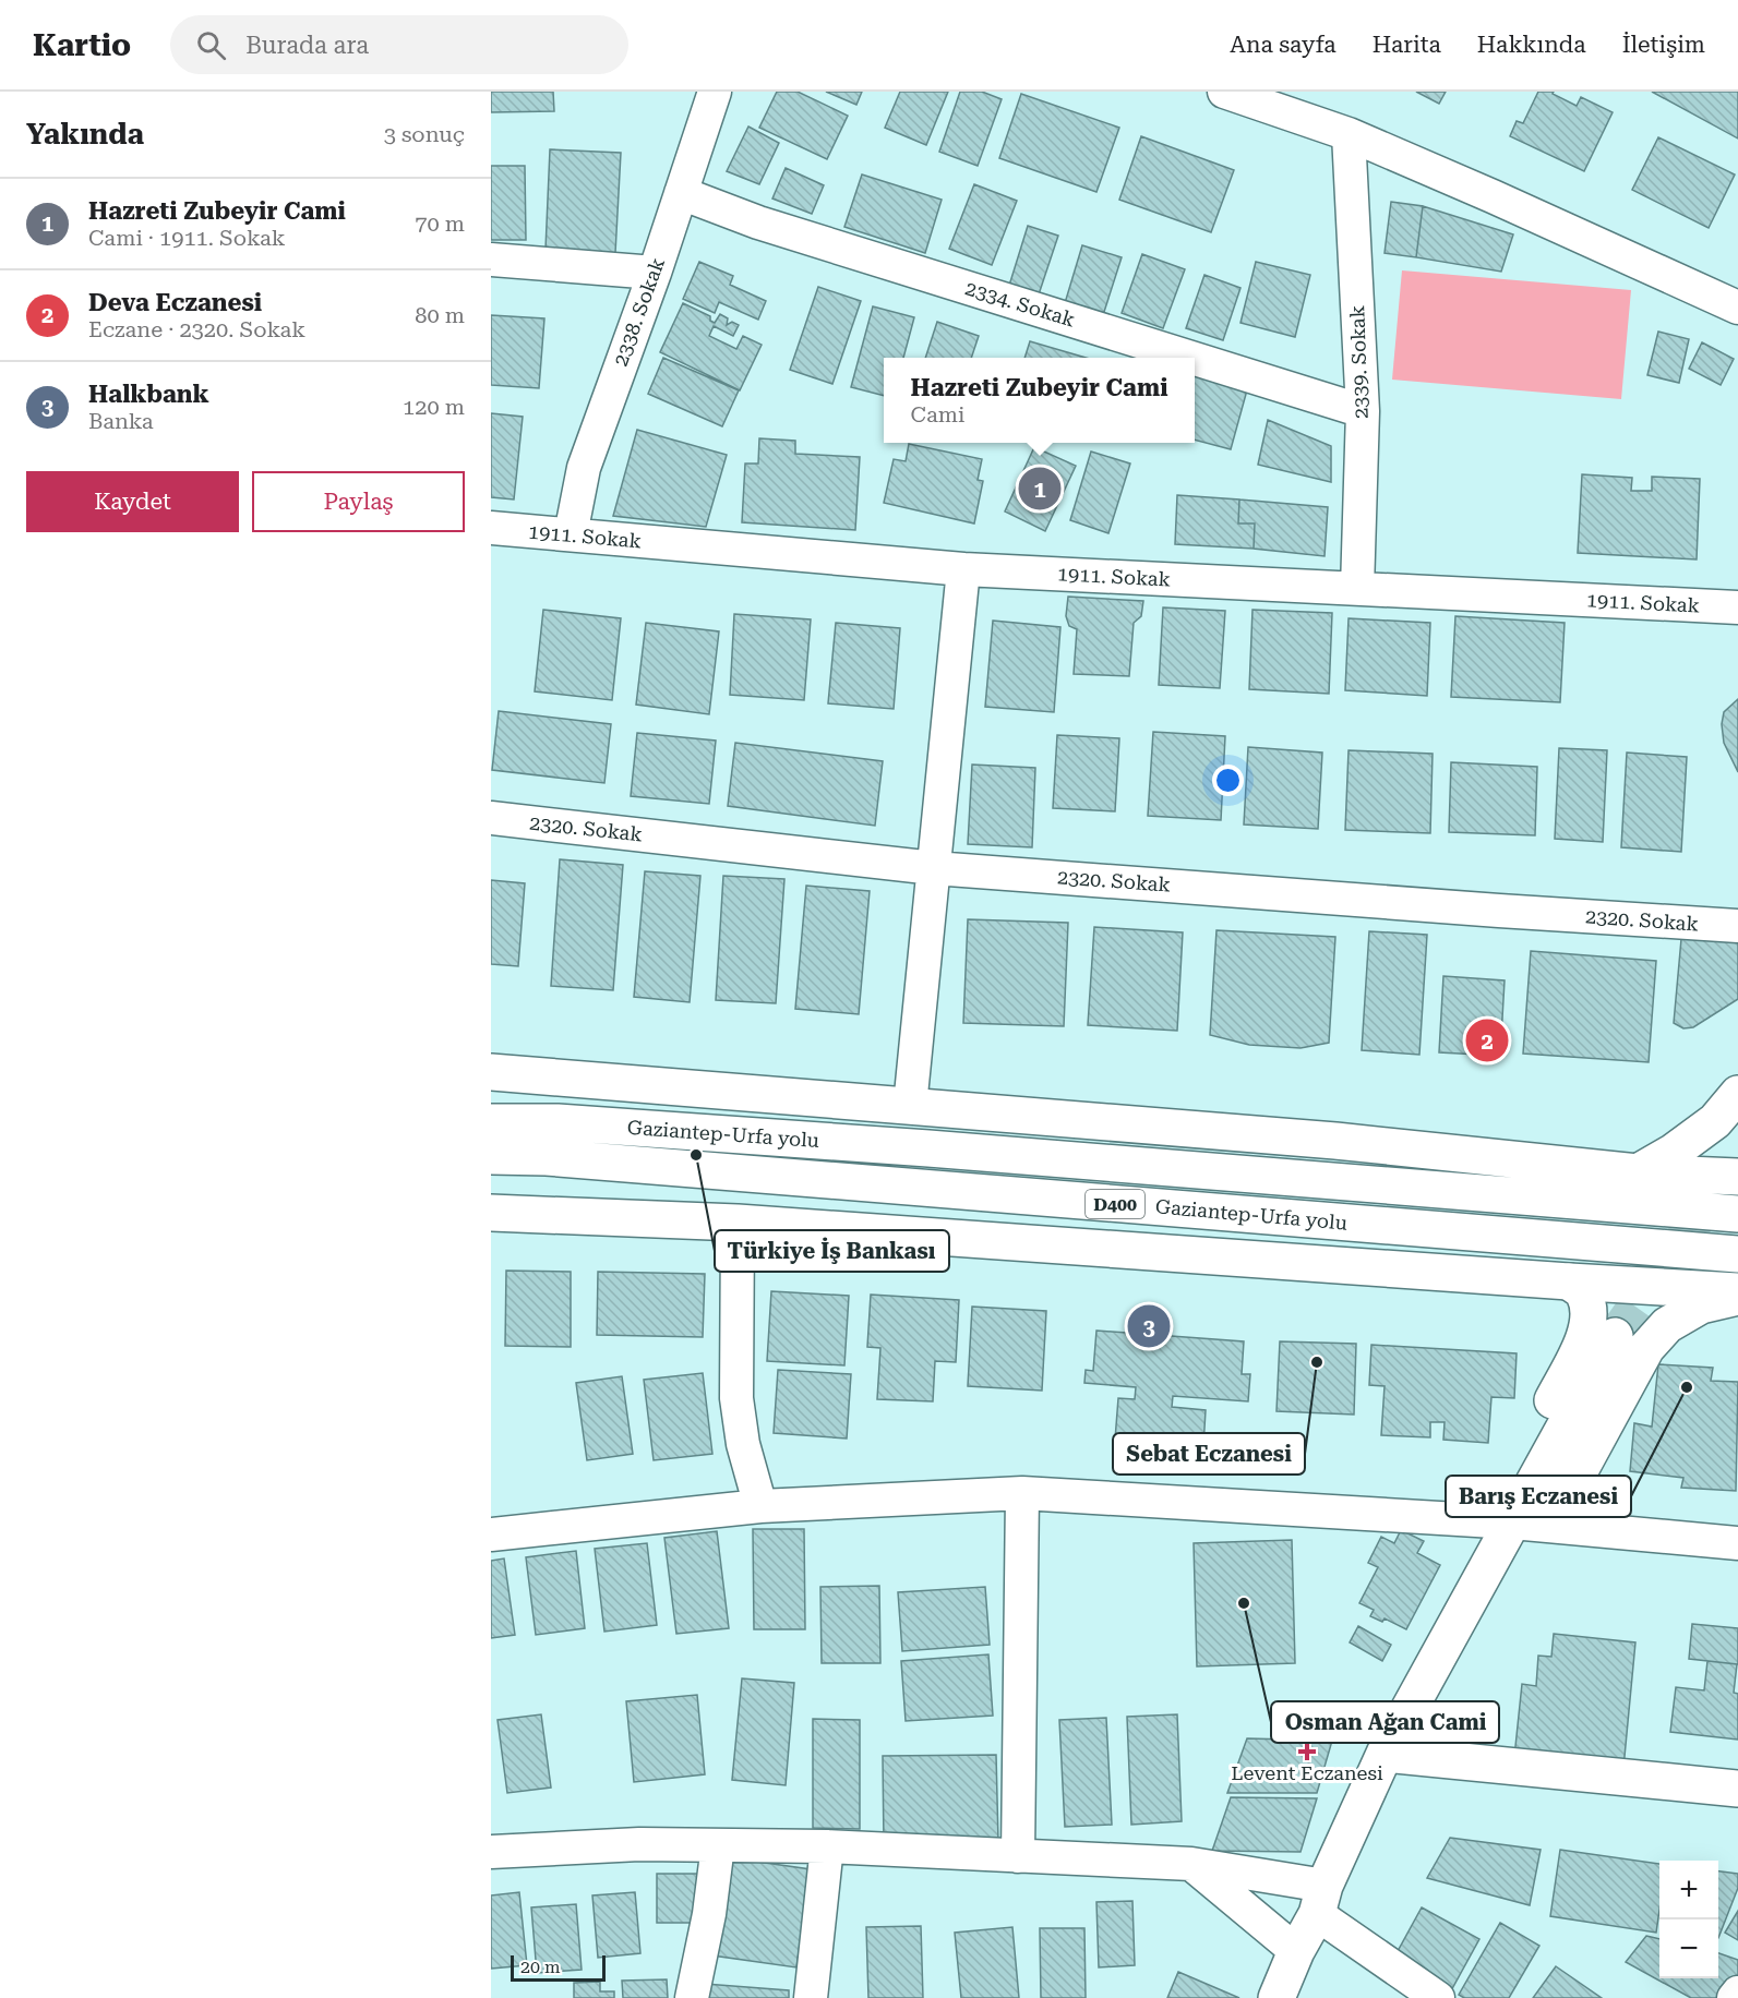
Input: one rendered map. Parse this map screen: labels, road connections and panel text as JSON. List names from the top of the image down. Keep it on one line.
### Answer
{"streets":{"main road":["Gaziantep-Urfa yolu","D400"],"street":["2334. Sokak","2338. Sokak","2339. Sokak","1911. Sokak","2320. Sokak"]},"crossings":[["2334. Sokak","2338. Sokak"],["2334. Sokak","2339. Sokak"],["2338. Sokak","1911. Sokak"],["2339. Sokak","1911. Sokak"]],"places":{"other":["Türkiye İş Bankası","Sebat Eczanesi","Barış Eczanesi","Osman Ağan Cami"],"health":["Levent Eczanesi"]},"scale_bar":"20 m","page":{"header":"Kartio","search":"Burada ara","nav":["Ana sayfa","Harita","Hakkında","İletişim"],"heading":["Yakında","3 sonuç"],"list":[{"mark":"1","name":"Hazreti Zubeyir Cami","note":"Cami · 1911. Sokak","value":"70 m"},{"mark":"2","name":"Deva Eczanesi","note":"Eczane · 2320. Sokak","value":"80 m"},{"mark":"3","name":"Halkbank","note":"Banka","value":"120 m"}],"popup":["Hazreti Zubeyir Cami","Cami"],"buttons":["Kaydet","Paylaş"],"pins":["1","2","3"],"map_buttons":["+","−"],"scale":"20 m"}}
